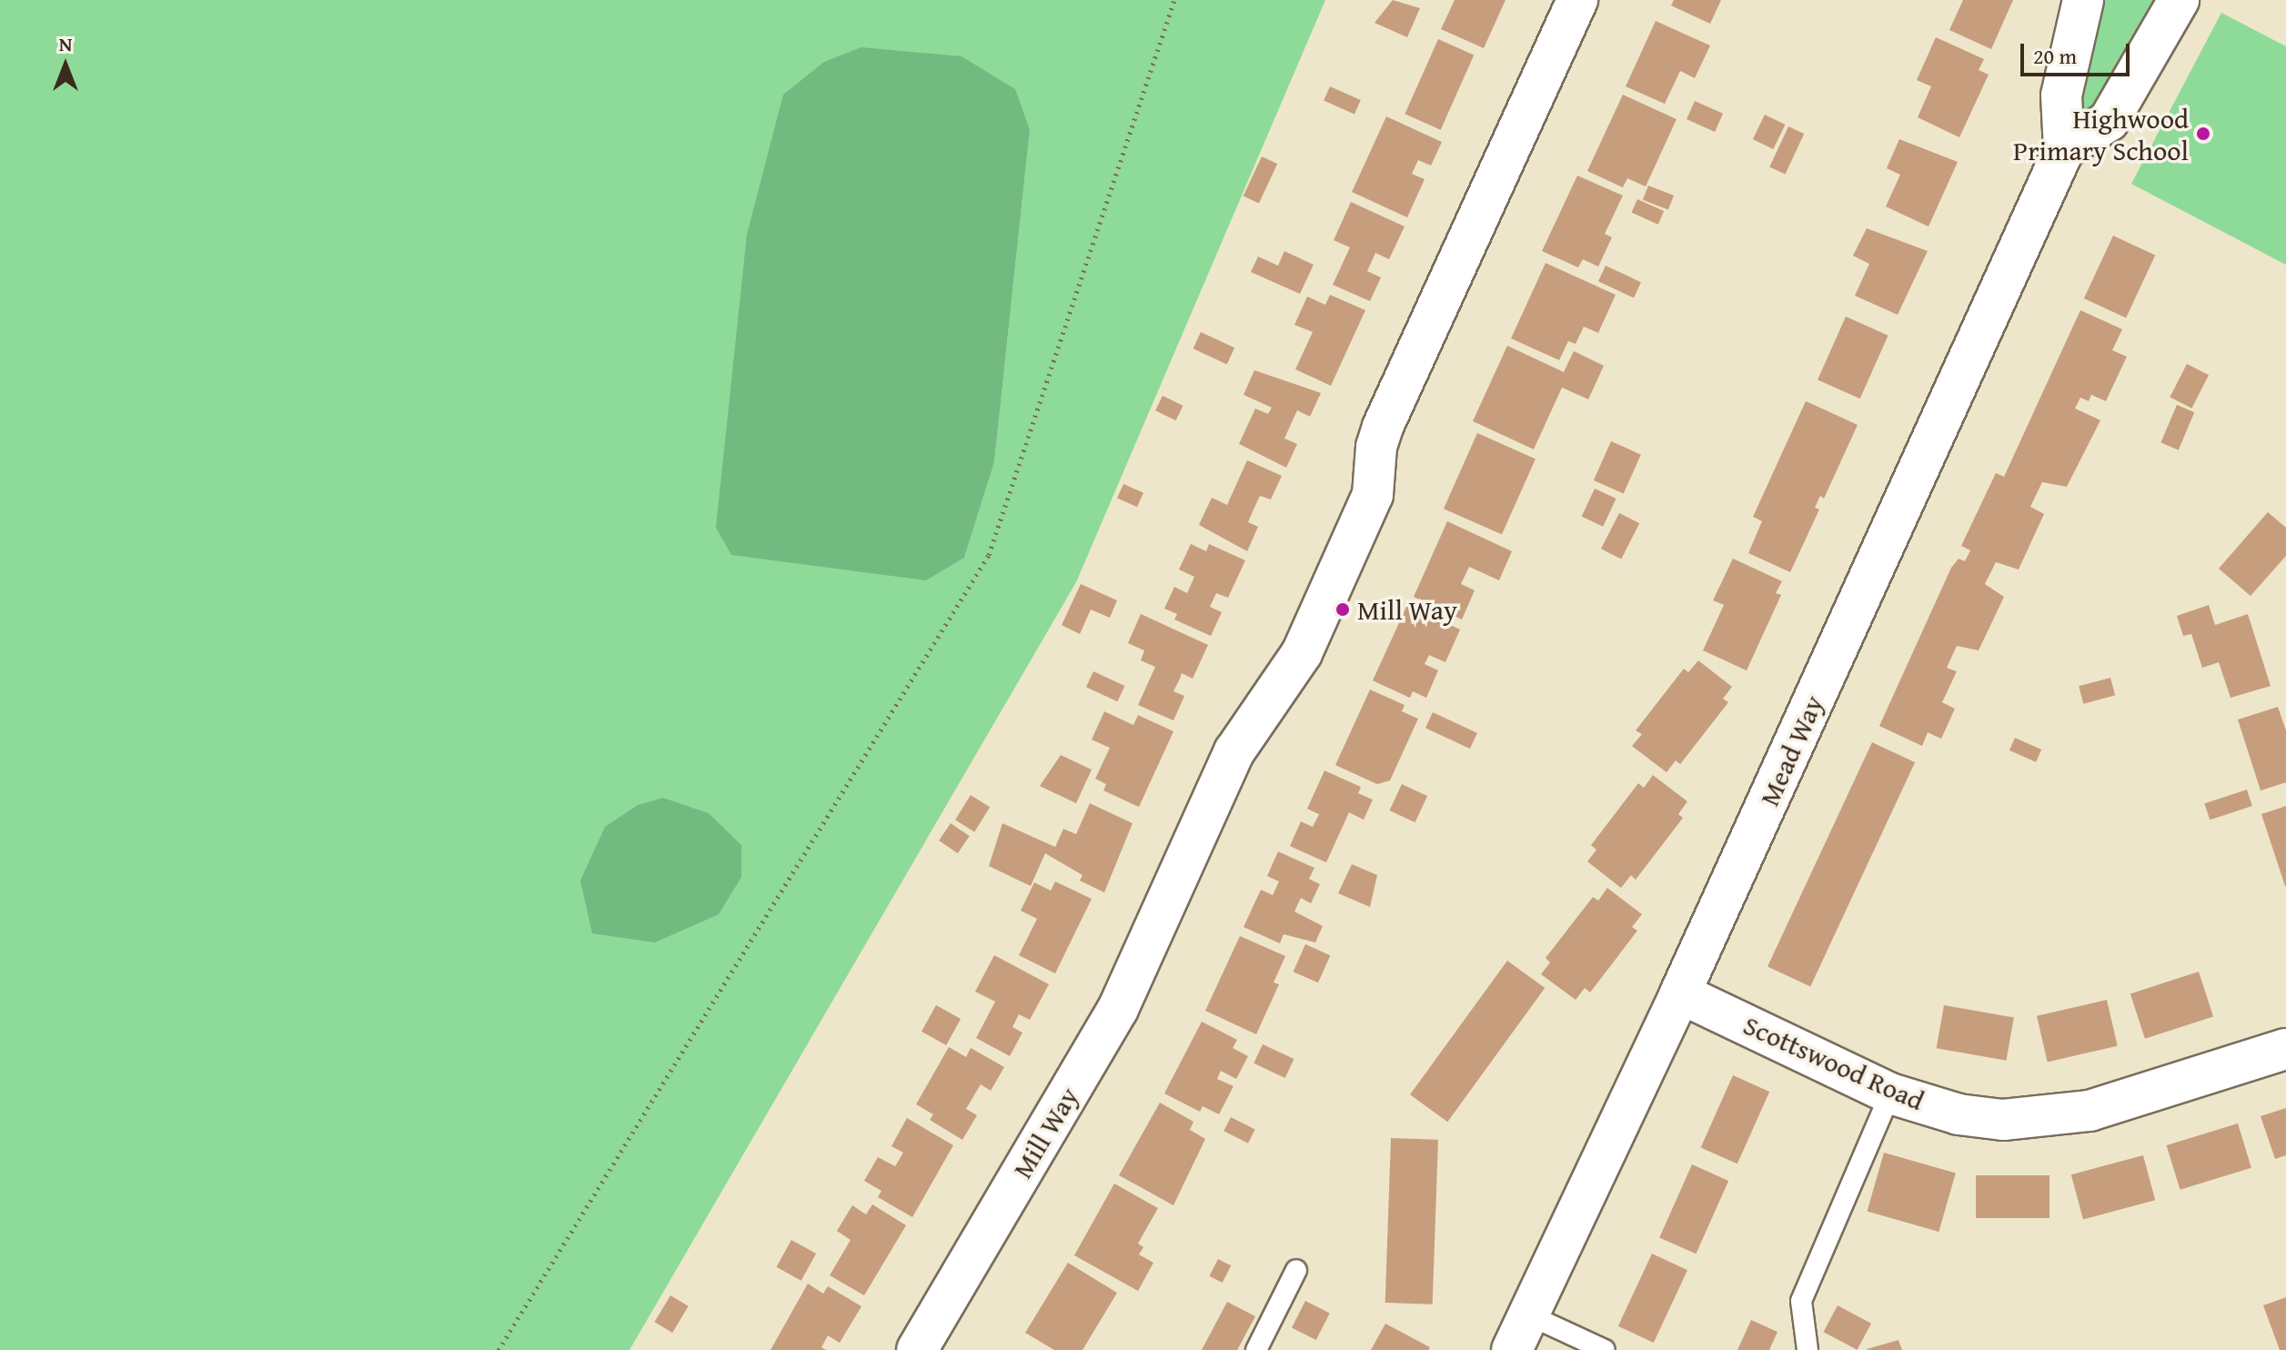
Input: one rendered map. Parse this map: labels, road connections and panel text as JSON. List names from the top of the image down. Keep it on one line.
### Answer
{"streets":{"street":["Mead Way","Scottswood Road","Mill Way"]},"crossings":[["Mead Way","Scottswood Road"]],"places":["Highwood Primary School","Mill Way"],"scale_bar":"20 m","north":"top"}
